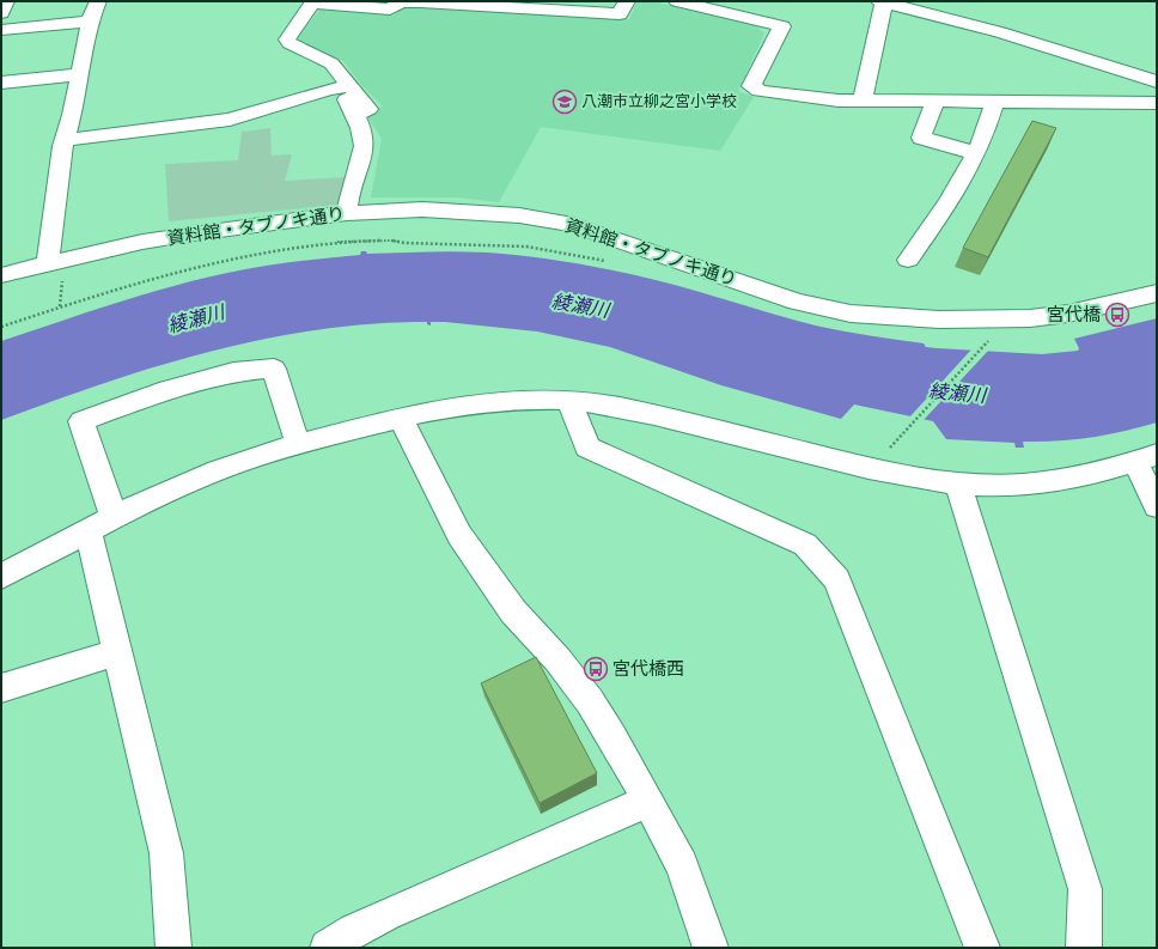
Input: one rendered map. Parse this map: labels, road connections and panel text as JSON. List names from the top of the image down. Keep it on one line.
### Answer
{"streets":{"street":["資料館・タブノキ通り"]},"water":["綾瀬川"],"places":{"school or university":["八潮市立柳之宮小学校"],"bus stop":["宮代橋","宮代橋西"]}}
